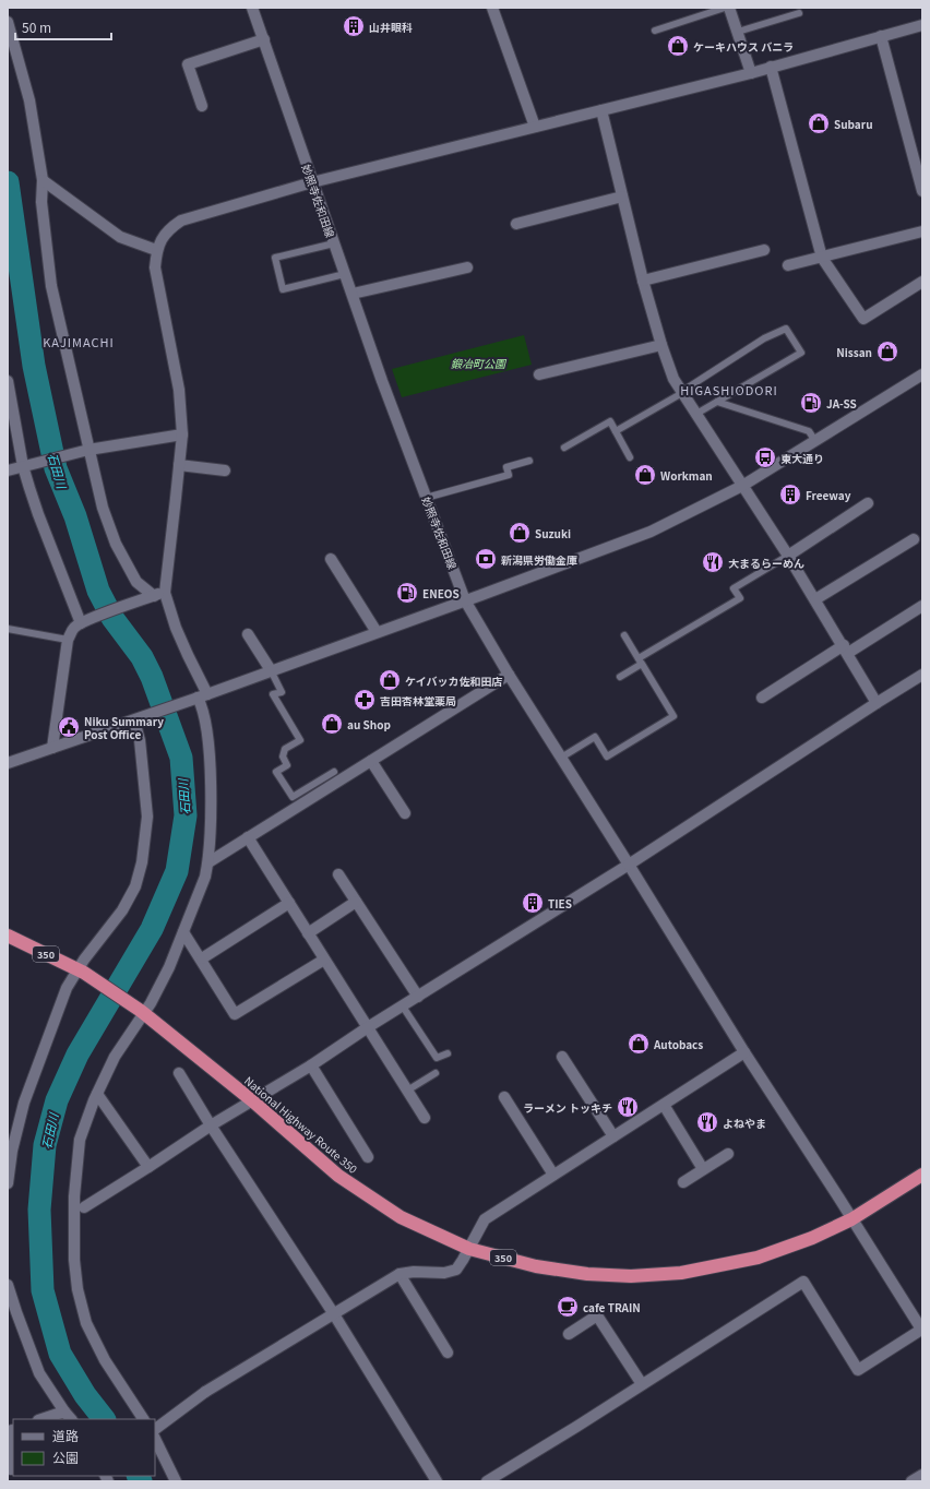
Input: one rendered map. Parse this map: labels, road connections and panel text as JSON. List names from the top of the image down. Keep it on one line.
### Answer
{"streets":{"highway":["350","National Highway Route 350"],"street":["妙照寺佐和田線"]},"crossings":[["妙照寺佐和田線","National Highway Route 350"]],"districts":["KAJIMACHI","HIGASHIODORI"],"water":["石田川"],"parks":["鍛冶町公園"],"places":{"building":["山井眼科","Freeway","TIES"],"shop":["ケーキハウス バニラ","Subaru","Nissan","Workman","Suzuki","ケイバッカ佐和田店","au Shop","Autobacs"],"fuel station":["JA-SS","ENEOS"],"bus stop":["東大通り"],"bank":["新潟県労働金庫"],"restaurant":["大まるらーめん","ラーメン トッキチ","よねやま"],"pharmacy":["吉田杏林堂薬局"],"public building":["Niku Summary Post Office"],"cafe":["cafe TRAIN"]},"legend":["道路","公園"],"scale_bar":"50 m"}
